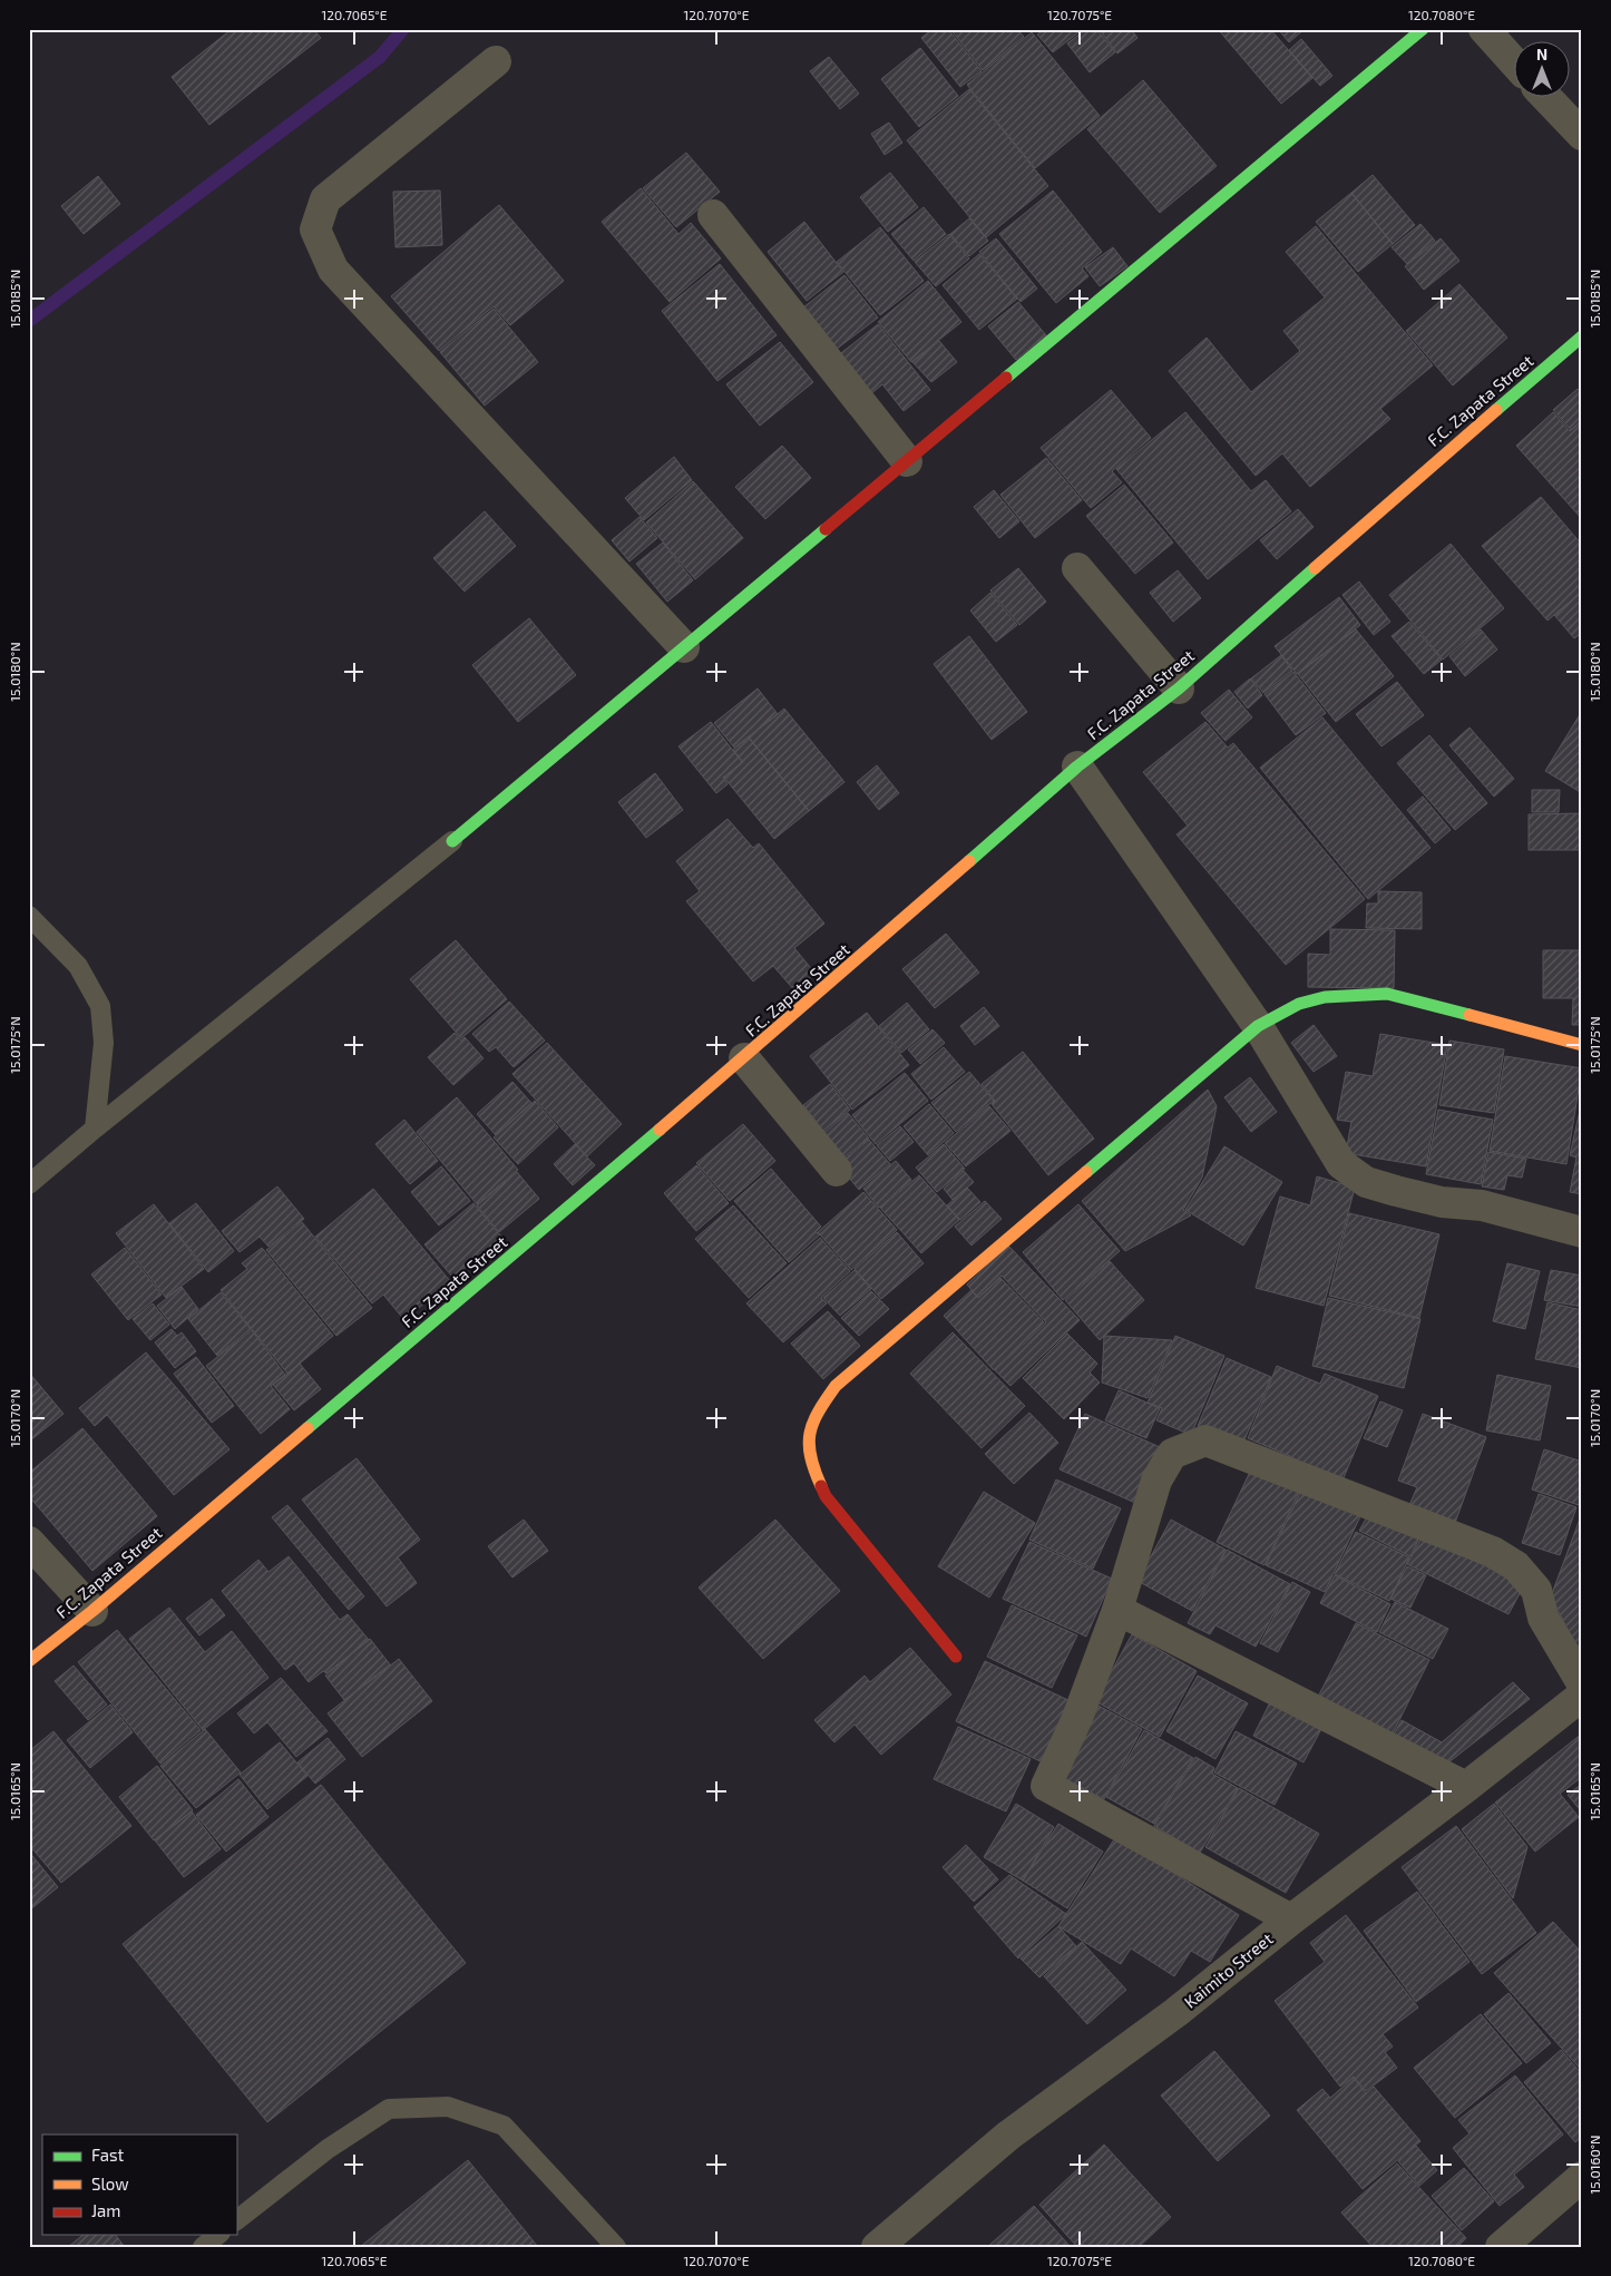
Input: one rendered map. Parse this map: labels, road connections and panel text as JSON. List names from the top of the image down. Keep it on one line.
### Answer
{"streets":{"street":["F.C. Zapata Street","Kaimito Street"]},"legend":["Fast","Slow","Jam"],"north":"top","coordinates":["120.7065°E","120.7070°E","120.7075°E","120.7080°E","15.0185°N","15.0180°N","15.0175°N","15.0170°N","15.0165°N","15.0160°N"]}
